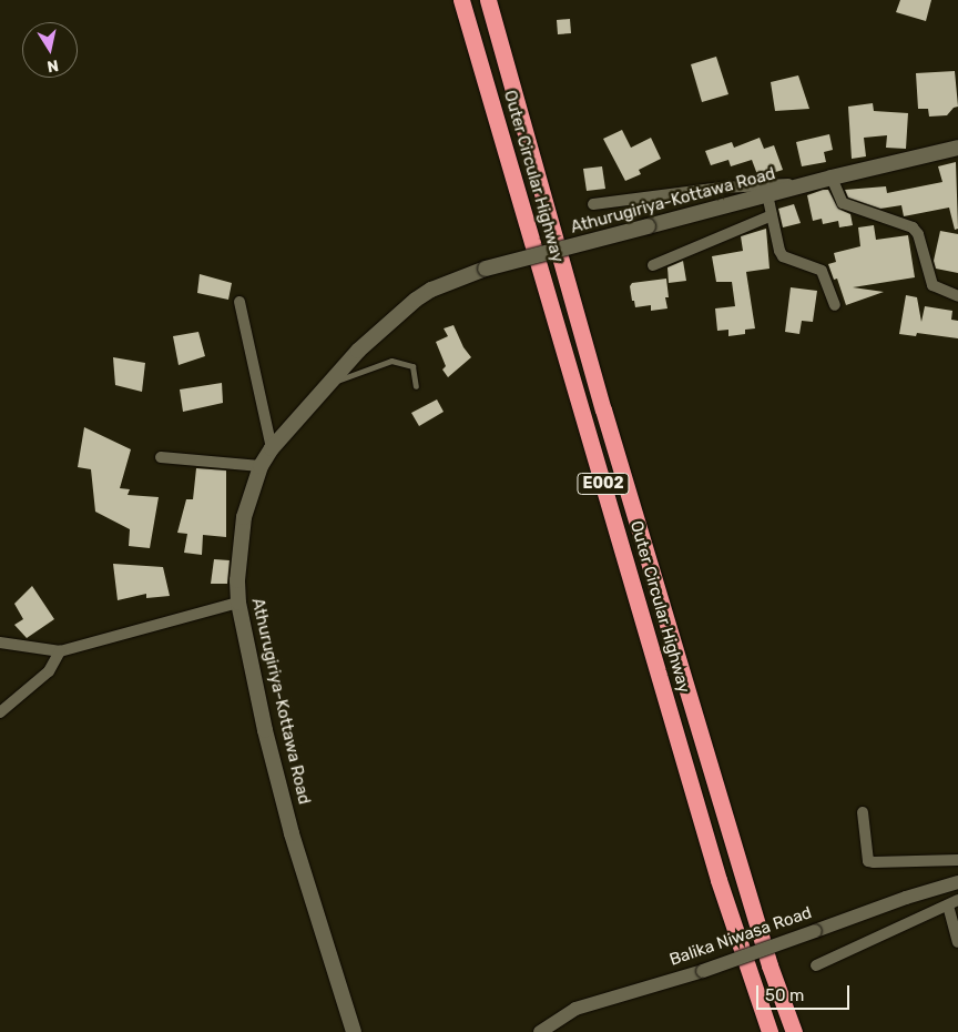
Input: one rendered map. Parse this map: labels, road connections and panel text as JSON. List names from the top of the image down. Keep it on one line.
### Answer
{"streets":{"highway":["Outer Circular Highway","E002"],"main road":["Athurugiriya-Kottawa Road"],"street":["Balika Niwasa Road"]},"scale_bar":"50 m","north":"bottom"}
